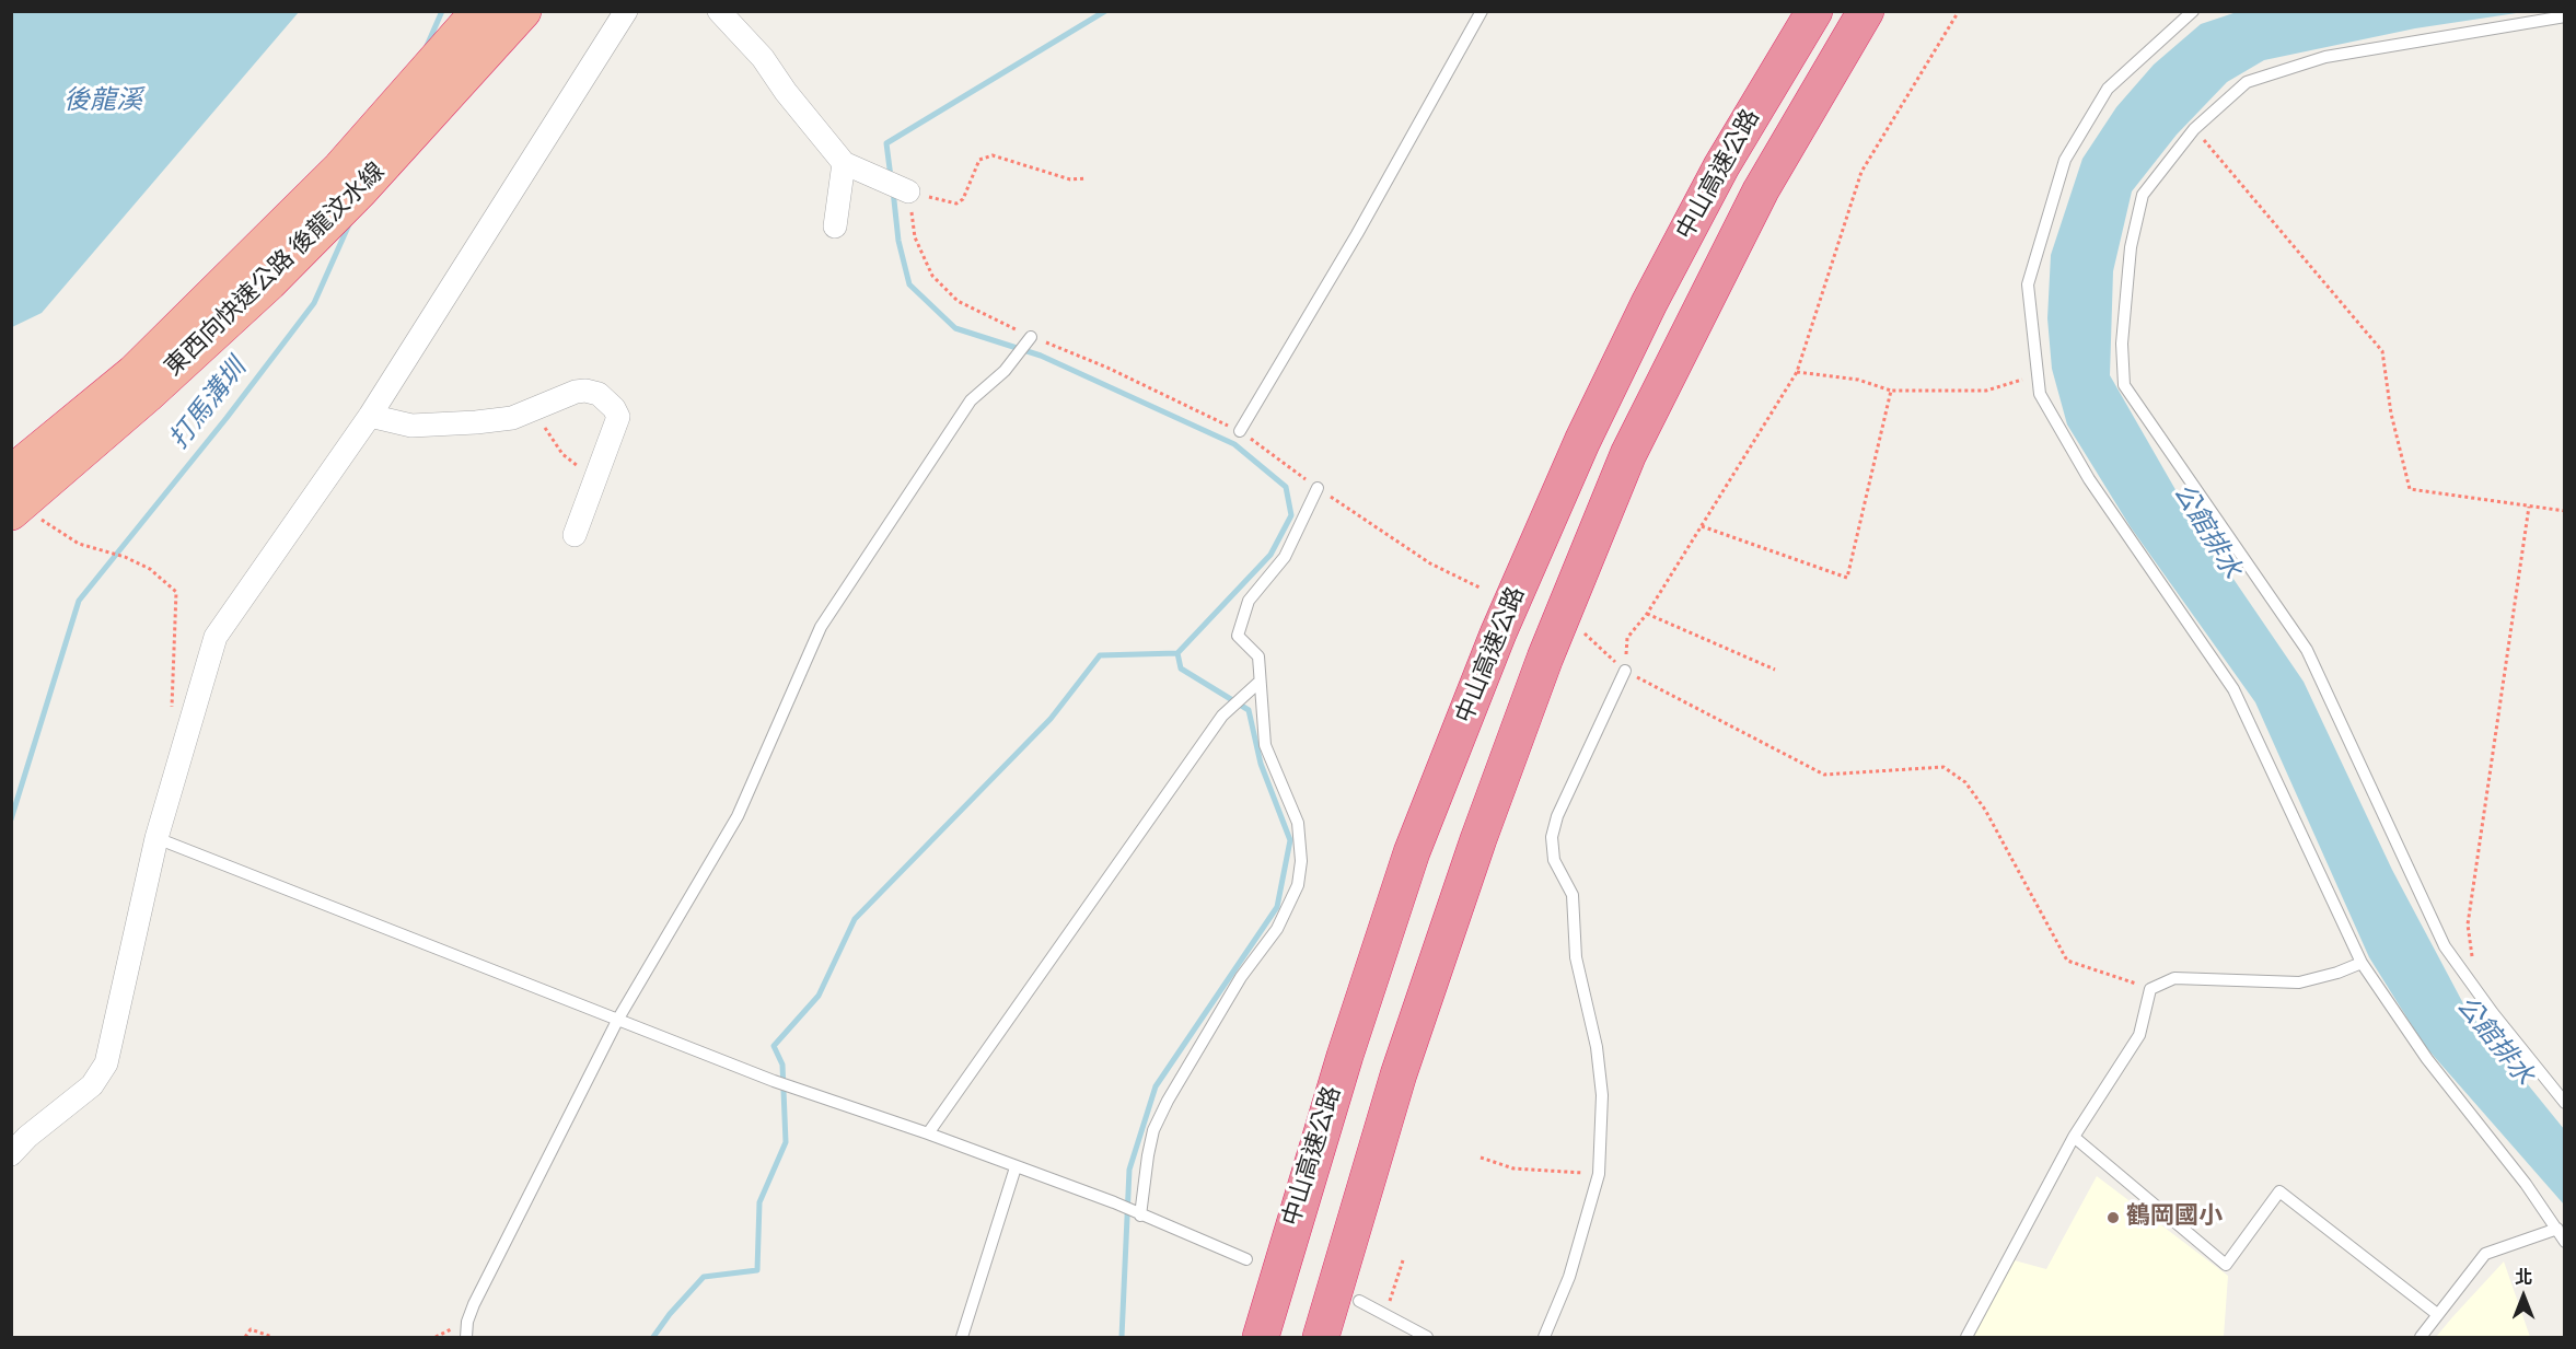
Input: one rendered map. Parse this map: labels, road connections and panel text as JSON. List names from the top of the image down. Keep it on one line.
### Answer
{"streets":{"highway":["中山高速公路","東西向快速公路 後龍汶水線"]},"water":["後龍溪","打馬溝圳","公館排水"],"places":["鶴岡國小"],"north":"top"}
